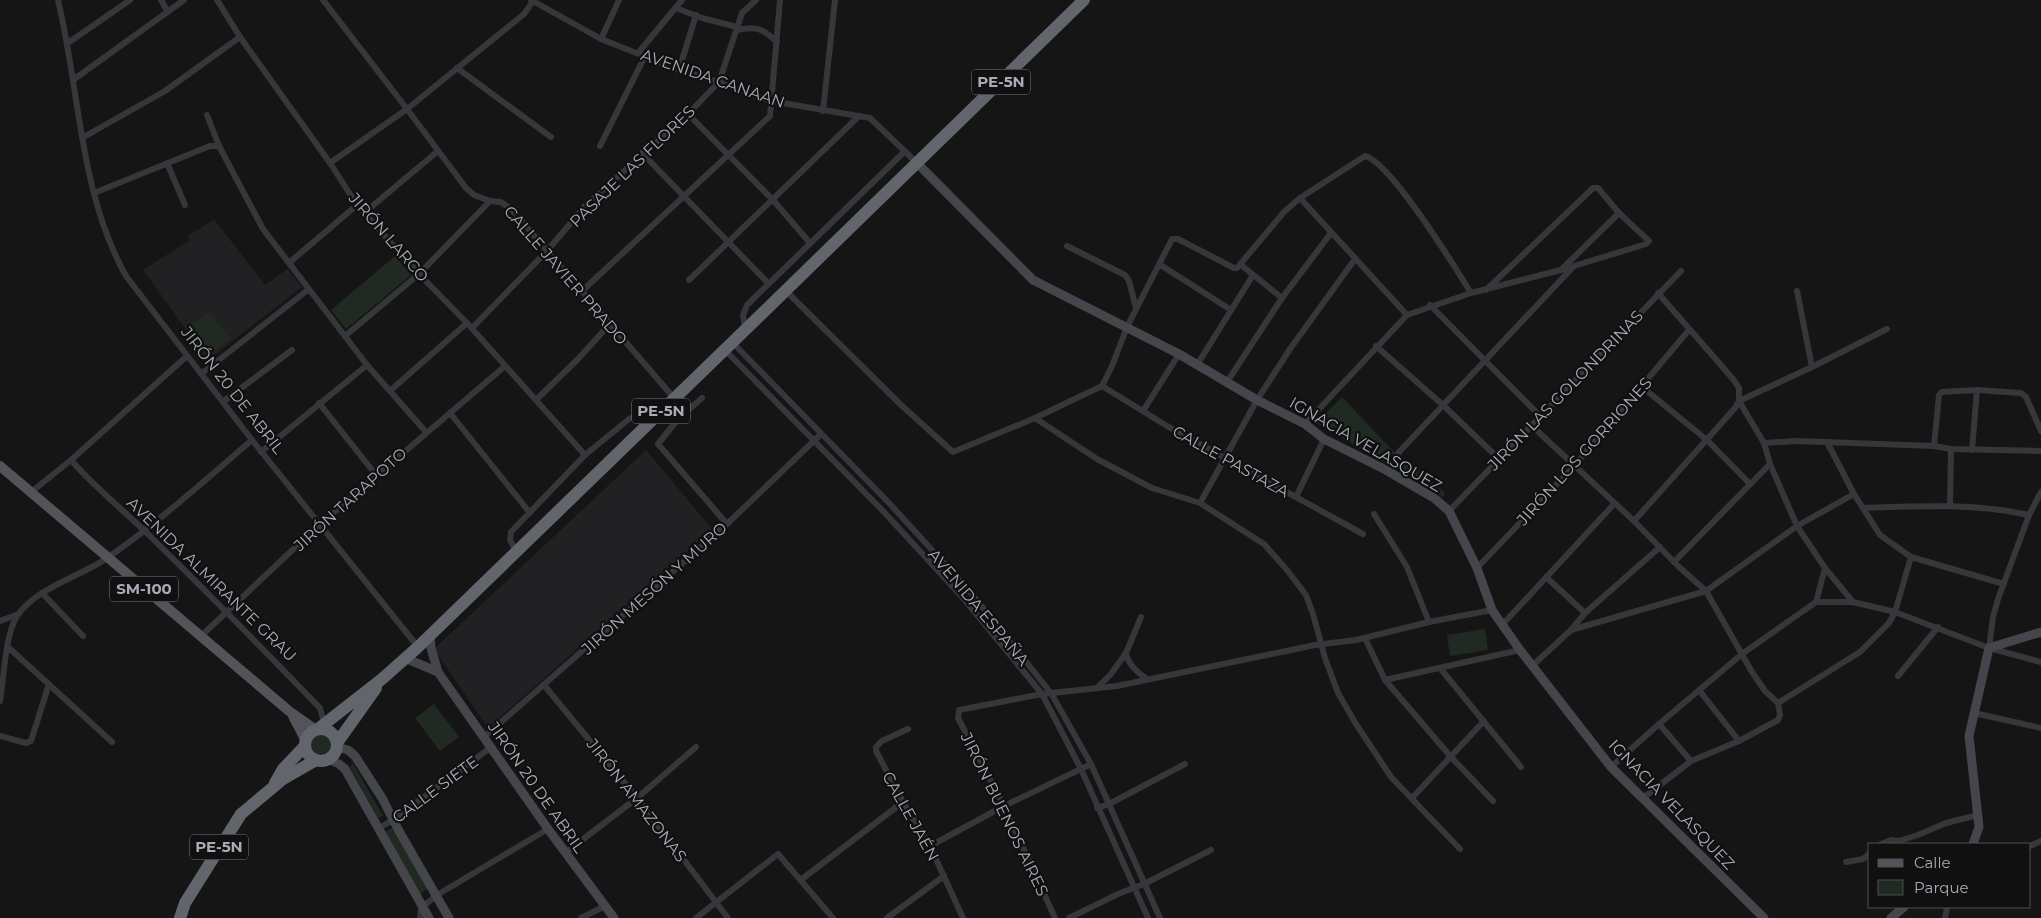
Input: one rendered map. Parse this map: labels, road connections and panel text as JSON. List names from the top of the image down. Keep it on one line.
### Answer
{"streets":{"highway":["PE-5N"],"main road":["JIRÓN 20 DE ABRIL","IGNACIA VELASQUEZ","SM-100"],"street":["AVENIDA CANAAN","PASAJE LAS FLORES","JIRÓN LARCO","CALLE JAVIER PRADO","JIRÓN LAS GOLONDRINAS","JIRÓN LOS GORRIONES","CALLE PASTAZA","JIRÓN TARAPOTO","AVENIDA ALMIRANTE GRAU","JIRÓN MESÓN Y MURO","AVENIDA ESPAÑA","CALLE SIETE","JIRÓN AMAZONAS","JIRÓN BUENOS AIRES","CALLE JAÉN"]},"crossings":[["AVENIDA CANAAN","PE-5N"],["AVENIDA CANAAN","PASAJE LAS FLORES"],["AVENIDA CANAAN","IGNACIA VELASQUEZ"],["PE-5N","CALLE JAVIER PRADO"],["PE-5N","JIRÓN 20 DE ABRIL"],["PE-5N","IGNACIA VELASQUEZ"],["PE-5N","AVENIDA ALMIRANTE GRAU"],["PE-5N","SM-100"],["PE-5N","AVENIDA ESPAÑA"],["PASAJE LAS FLORES","JIRÓN LARCO"],["PASAJE LAS FLORES","CALLE JAVIER PRADO"],["JIRÓN LARCO","JIRÓN TARAPOTO"],["JIRÓN 20 DE ABRIL","JIRÓN TARAPOTO"],["JIRÓN 20 DE ABRIL","JIRÓN MESÓN Y MURO"],["JIRÓN 20 DE ABRIL","CALLE SIETE"],["JIRÓN LAS GOLONDRINAS","IGNACIA VELASQUEZ"],["IGNACIA VELASQUEZ","JIRÓN LOS GORRIONES"],["JIRÓN TARAPOTO","AVENIDA ALMIRANTE GRAU"],["JIRÓN TARAPOTO","SM-100"],["AVENIDA ALMIRANTE GRAU","SM-100"],["JIRÓN MESÓN Y MURO","AVENIDA ESPAÑA"],["JIRÓN MESÓN Y MURO","JIRÓN AMAZONAS"],["AVENIDA ESPAÑA","JIRÓN BUENOS AIRES"]],"legend":["Calle","Parque"]}
